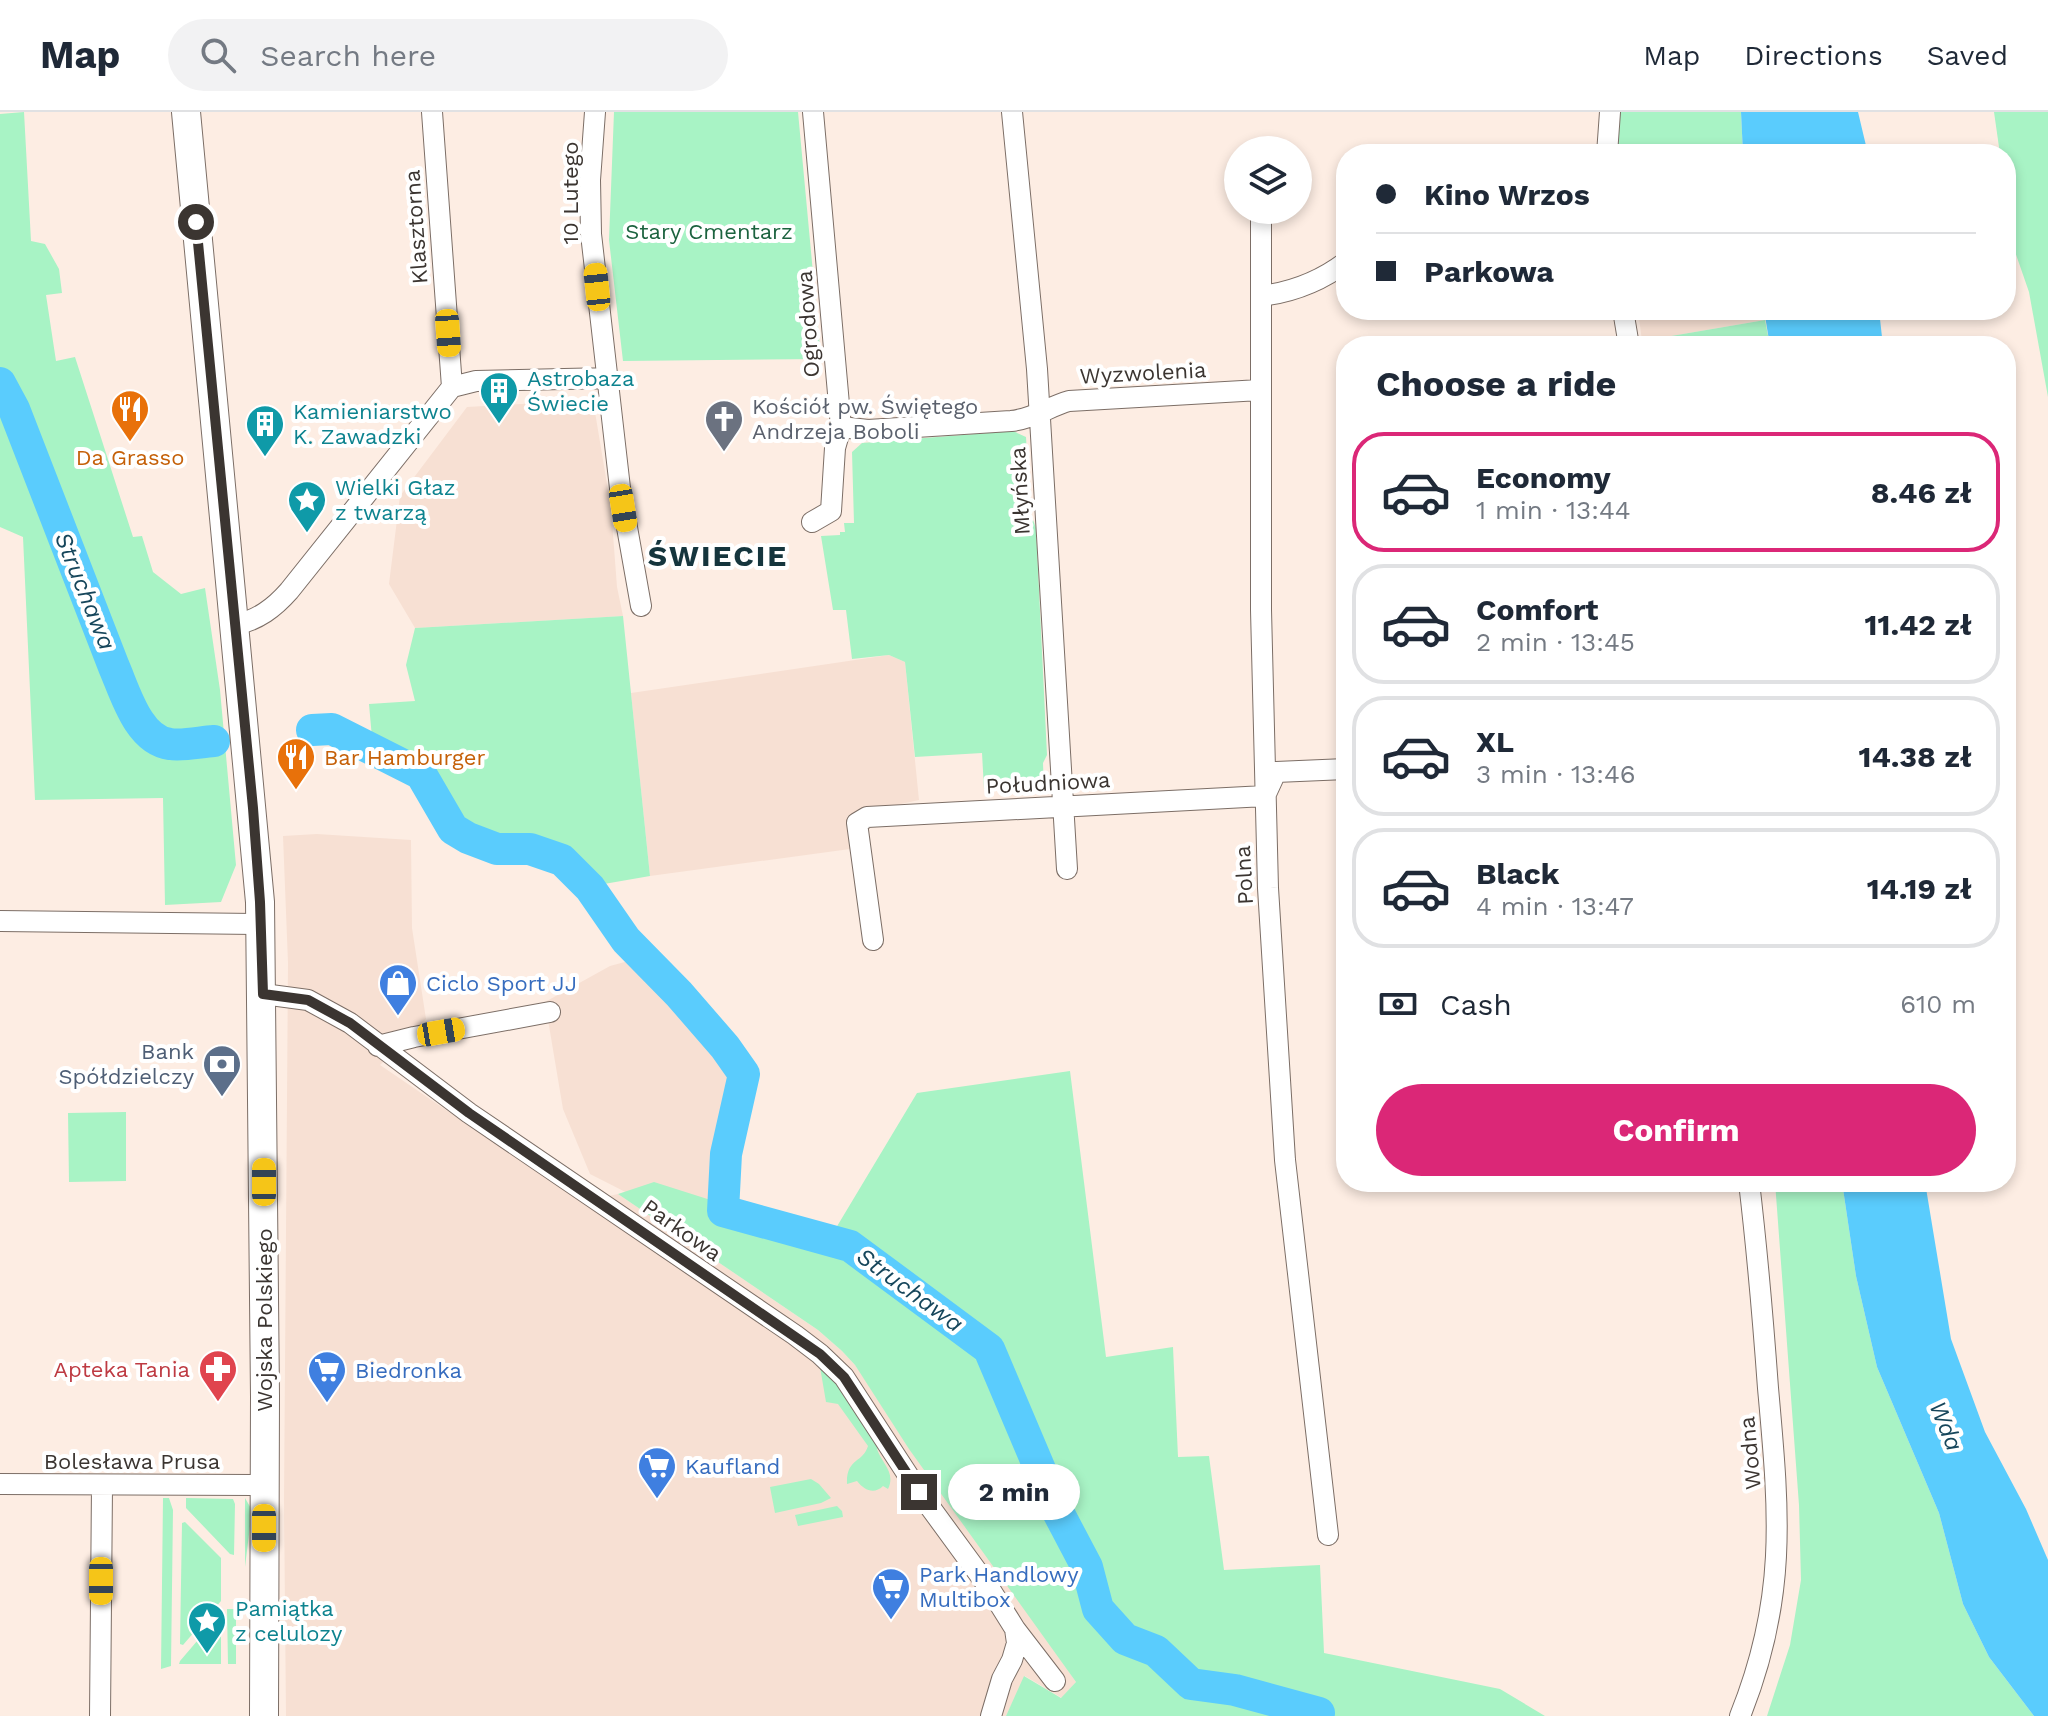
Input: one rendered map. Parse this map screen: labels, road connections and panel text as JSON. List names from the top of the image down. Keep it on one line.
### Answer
{"streets":{"street":["10 Lutego","Klasztorna","Ogrodowa","Wyzwolenia","Młyńska","Południowa","Polna","Parkowa","Wojska Polskiego","Wodna","Bolesława Prusa"]},"crossings":[["Ogrodowa","Wyzwolenia"],["Wyzwolenia","Młyńska"],["Wyzwolenia","Polna"],["Młyńska","Południowa"],["Południowa","Polna"],["Parkowa","Wojska Polskiego"],["Wojska Polskiego","Bolesława Prusa"]],"districts":["ŚWIECIE"],"water":["Struchawa","Wda"],"parks":["Stary Cmentarz"],"places":{"building":["Astrobaza Świecie","Kamieniarstwo K. Zawadzki"],"restaurant":["Da Grasso","Bar Hamburger"],"church":["Kościół pw. Świętego Andrzeja Boboli"],"place":["Wielki Głaz z twarzą","Pamiątka z celulozy"],"shop":["Ciclo Sport JJ"],"bank":["Bank Spółdzielczy"],"pharmacy":["Apteka Tania"],"supermarket":["Biedronka","Kaufland","Park Handlowy Multibox"]},"page":{"header":"Map","search":"Search here","nav":["Map","Directions","Saved"],"banner":["Kino Wrzos","Parkowa"],"heading":"Choose a ride","list":[{"name":"Economy","note":"1 min · 13:44","value":"8.46 zł"},{"name":"Comfort","note":"2 min · 13:45","value":"11.42 zł"},{"name":"XL","note":"3 min · 13:46","value":"14.38 zł"},{"name":"Black","note":"4 min · 13:47","value":"14.19 zł"}],"pay":["Cash","610 m"],"buttons":"Confirm","bubble":"2 min"}}
